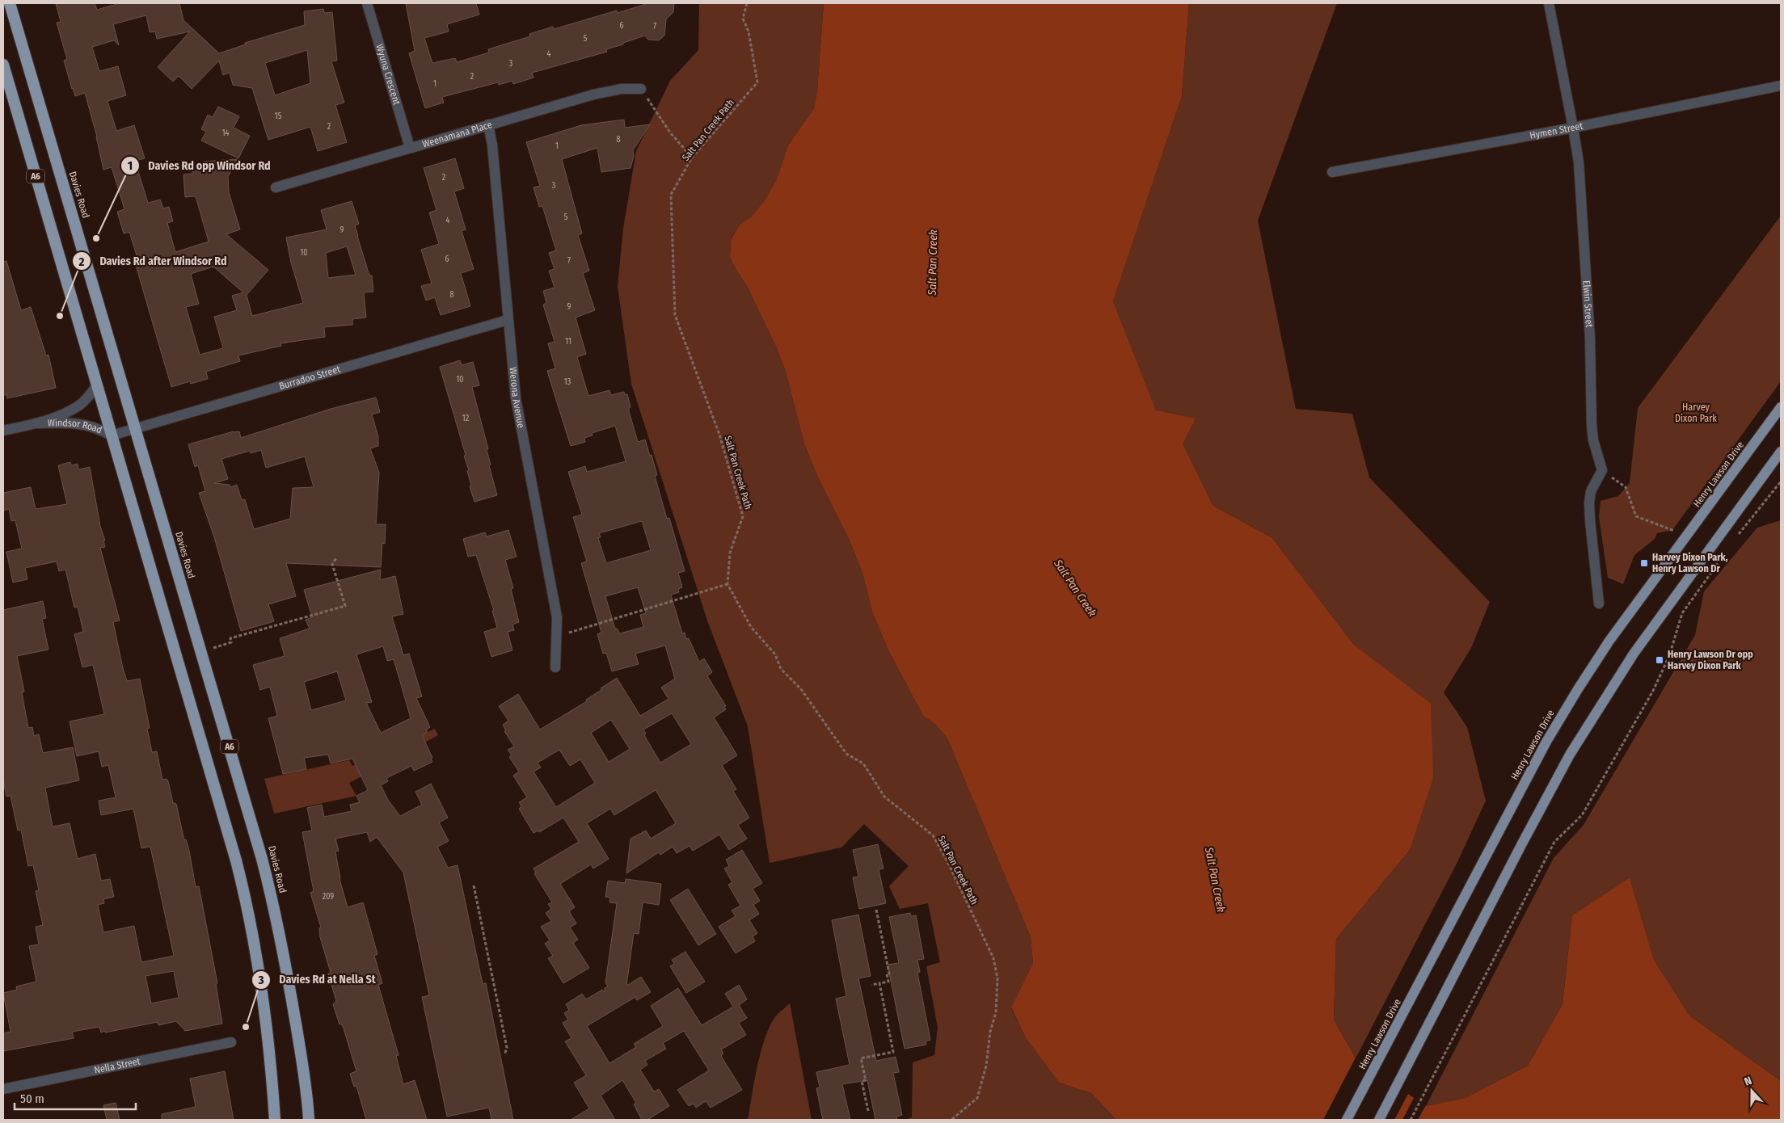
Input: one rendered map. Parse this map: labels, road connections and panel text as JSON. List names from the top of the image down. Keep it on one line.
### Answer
{"streets":{"highway":["A6","Davies Road"],"main road":["Henry Lawson Drive"],"street":["Wyuna Crescent","Hymen Street","Weenamana Place","Elwin Street","Burradoo Street","Werona Avenue","Windsor Road","Nella Street"],"path":["Salt Pan Creek Path"]},"crossings":[["Wyuna Crescent","Weenamana Place"],["Hymen Street","Elwin Street"],["Weenamana Place","Werona Avenue"],["A6","Burradoo Street"],["A6","Windsor Road"],["Davies Road","Burradoo Street"],["Burradoo Street","Werona Avenue"],["Burradoo Street","Windsor Road"]],"water":["Salt Pan Creek"],"parks":["Harvey Dixon Park"],"places":{"other":["Davies Rd opp Windsor Rd","Davies Rd after Windsor Rd","Davies Rd at Nella St"],"transit":["Harvey Dixon Park, Henry Lawson Dr","Henry Lawson Dr opp Harvey Dixon Park"]},"house_numbers":["6","7","5","4","3","2","1","15","2","14","8","1","2","3","5","4","9","10","6","7","8","9","11","10","13","12","209"],"scale_bar":"50 m","north":"top"}
